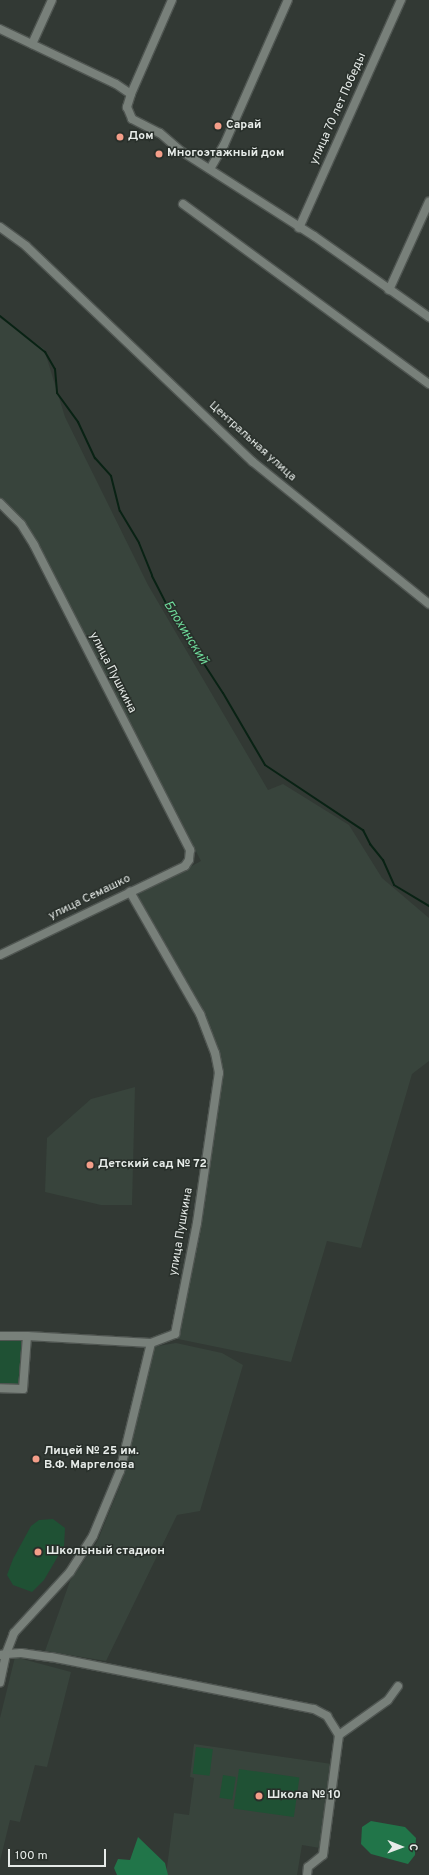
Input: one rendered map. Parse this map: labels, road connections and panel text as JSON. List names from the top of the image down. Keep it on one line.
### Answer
{"streets":{"street":["улица 70 лет Победы","Центральная улица","улица Пушкина","улица Семашко"]},"crossings":[["улица Пушкина","улица Семашко"]],"water":["Блохинский"],"places":["Сарай","Дом","Многоэтажный дом","Детский сад № 72","Лицей № 25 им. В.Ф. Маргелова","Школьный стадион","Школа № 10"],"scale_bar":"100 m","north":"right"}
